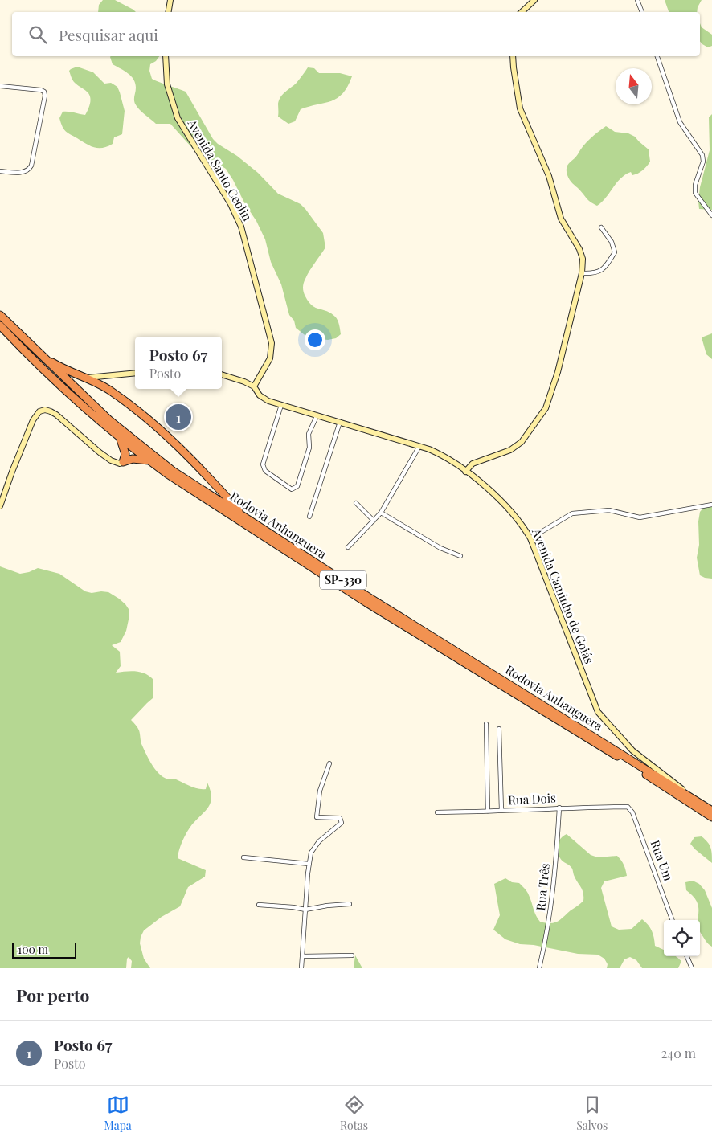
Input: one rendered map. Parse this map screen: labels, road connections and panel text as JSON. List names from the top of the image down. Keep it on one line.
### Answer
{"streets":{"highway":["Rodovia Anhanguera","SP-330"],"street":["Avenida Santo Ceolin","Avenida Caminho de Goiás","Rua Dois","Rua Um","Rua Três"]},"crossings":[["Avenida Santo Ceolin","Avenida Caminho de Goiás"],["Rodovia Anhanguera","Avenida Caminho de Goiás"],["Rua Dois","Rua Um"],["Rua Dois","Rua Três"]],"scale_bar":"100 m","north":"top","page":{"search":"Pesquisar aqui","popup":["Posto 67","Posto"],"pins":"1","scale":"100 m","heading":"Por perto","list":[{"mark":"1","name":"Posto 67","note":"Posto","value":"240 m"}],"nav":["Mapa","Rotas","Salvos"]}}
